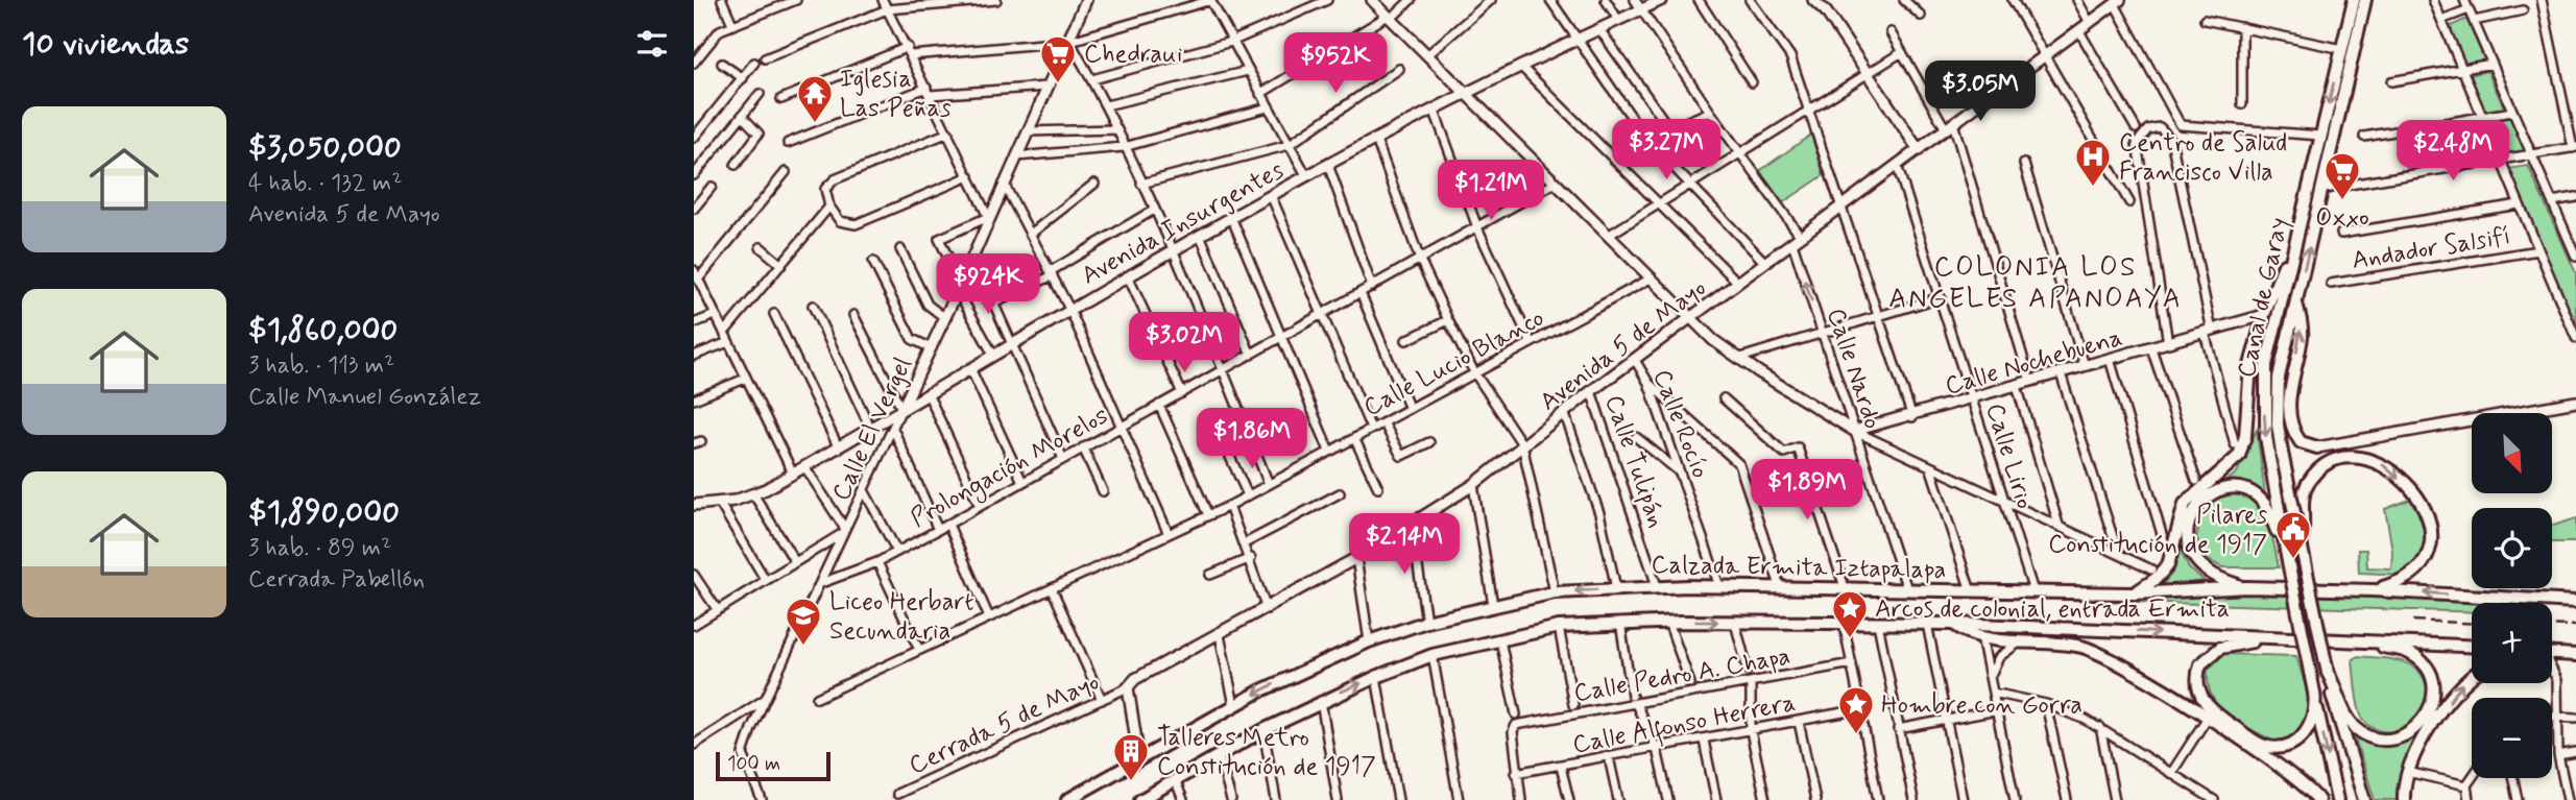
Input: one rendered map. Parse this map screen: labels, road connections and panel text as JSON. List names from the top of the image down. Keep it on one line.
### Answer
{"streets":{"main road":["Canal de Garay","Calzada Ermita Iztapalapa"],"street":["Avenida Insurgentes","Andador Salsifí","Avenida 5 de Mayo","Calle Nochebuena","Calle Lucio Blanco","Calle Nardo","Calle Rocío","Calle El Vergel","Calle Lirio","Calle Tulipán","Prolongación Morelos","Calle Pedro A. Chapa","Cerrada 5 de Mayo","Calle Alfonso Herrera"]},"crossings":[["Avenida Insurgentes","Calle El Vergel"],["Avenida 5 de Mayo","Calle Nardo"],["Avenida 5 de Mayo","Calle Rocío"],["Avenida 5 de Mayo","Calle Lirio"],["Avenida 5 de Mayo","Calle Tulipán"],["Avenida 5 de Mayo","Cerrada 5 de Mayo"],["Calle Nochebuena","Calle Nardo"],["Calle Nochebuena","Calle Lirio"],["Calle Nardo","Calzada Ermita Iztapalapa"],["Calle Rocío","Calzada Ermita Iztapalapa"],["Calle El Vergel","Prolongación Morelos"],["Calle Lirio","Calzada Ermita Iztapalapa"],["Calle Tulipán","Calzada Ermita Iztapalapa"]],"districts":["COLONIA LOS ANGELES APANOAYA"],"places":{"supermarket":["Chedraui","Oxxo"],"temple":["Iglesia Las Peñas"],"hospital":["Centro de Salud Francisco Villa"],"public building":["Pilares Constitución de 1917"],"place":["Arcos de colonial, entrada Ermita","Hombre con Gorra"],"school or university":["Liceo Herbart Secundaria"],"building":["Talleres Metro Constitución de 1917"]},"scale_bar":"100 m","north":"bottom right","page":{"heading":"10 viviendas","price":["$952K","$3.05M","$3.27M","$2.48M","$1.21M","$924K","$3.02M","$1.86M","$1.89M","$2.14M"],"list":[{"name":"$3,050,000","note":"4 hab. · 132 m² · Avenida 5 de Mayo"},{"name":"$1,860,000","note":"3 hab. · 113 m² · Calle Manuel González"},{"name":"$1,890,000","note":"3 hab. · 89 m² · Cerrada Pabellón"}],"map_buttons":["+","−"],"scale":"100 m"}}
